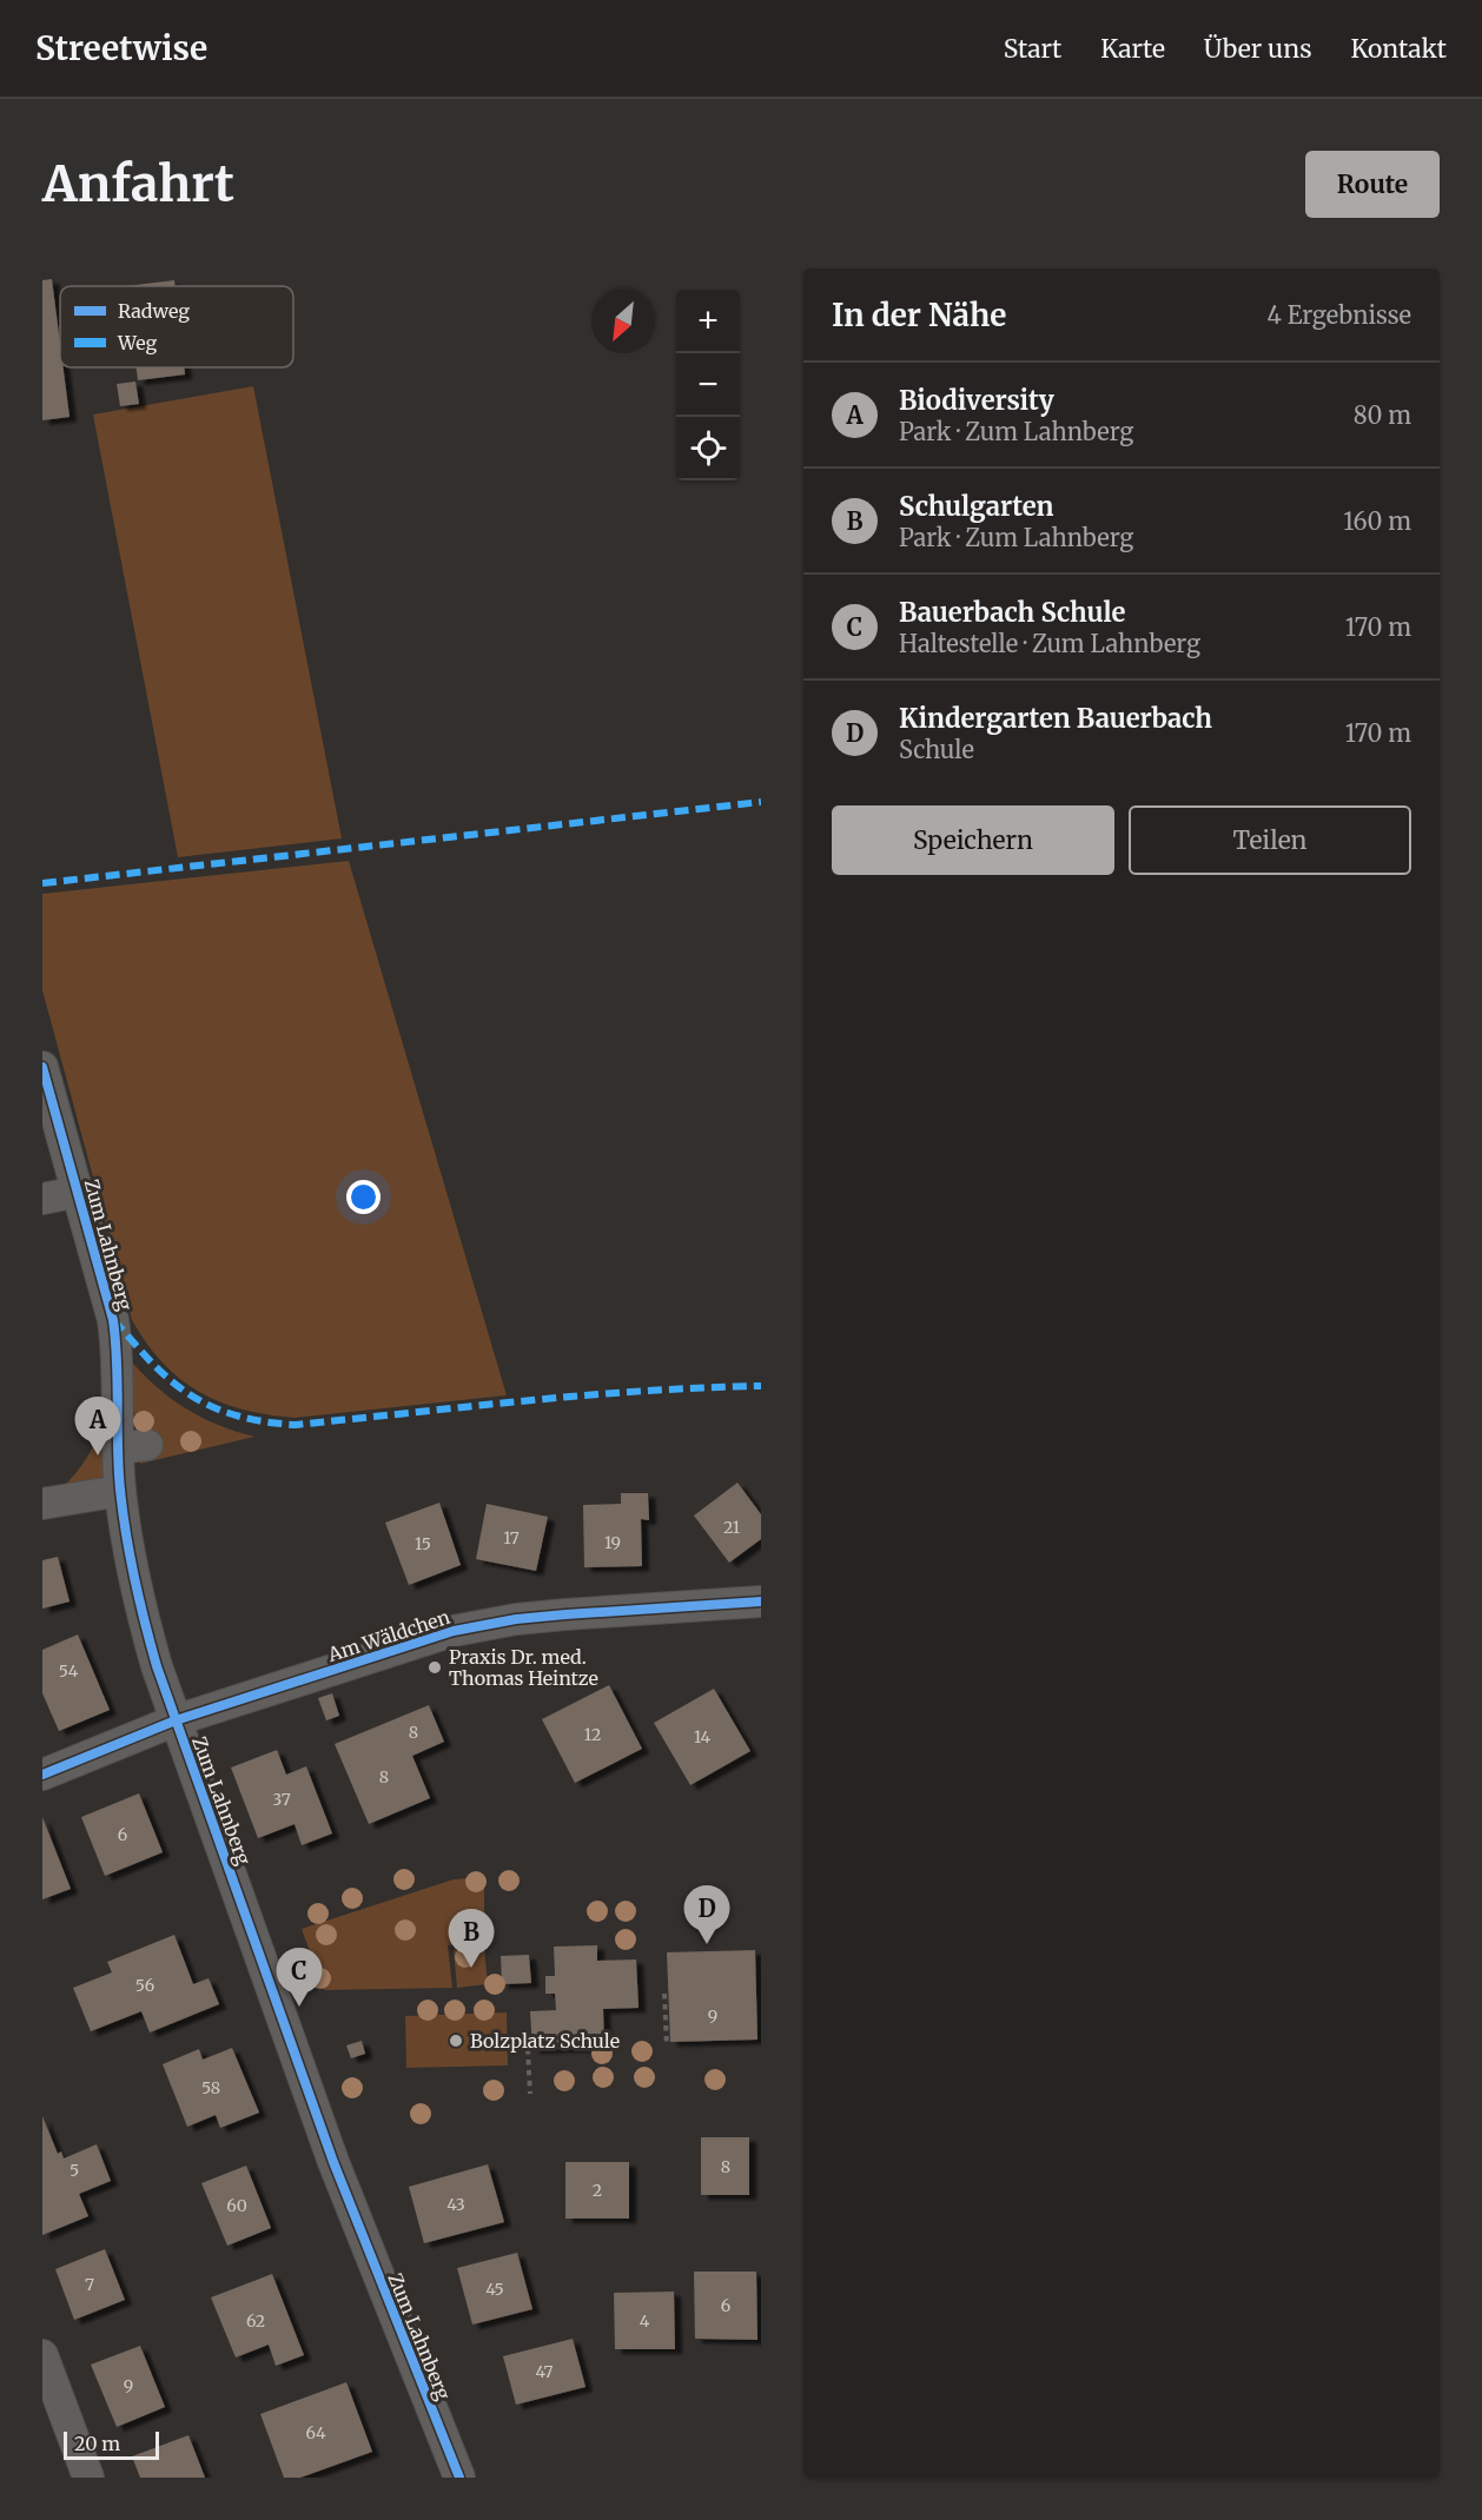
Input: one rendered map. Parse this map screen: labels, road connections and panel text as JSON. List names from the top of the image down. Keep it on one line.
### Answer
{"streets":{"street":["Zum Lahnberg","Am Wäldchen"]},"crossings":[["Zum Lahnberg","Am Wäldchen"]],"places":["Praxis Dr. med. Thomas Heintze","Bolzplatz Schule"],"house_numbers":["21","17","19","15","54","8","12","14","8","37","6","56","9","58","8","5","2","43","60","7","45","6","62","4","47","9","64"],"legend":["Radweg","Weg"],"scale_bar":"20 m","north":"bottom left","page":{"header":"Streetwise","nav":["Start","Karte","Über uns","Kontakt"],"buttons":["Route",["Speichern","Teilen"]],"title":"Anfahrt","heading":["In der Nähe","4 Ergebnisse"],"map_buttons":["+","−"],"list":[{"mark":"A","name":"Biodiversity","note":"Park · Zum Lahnberg","value":"80 m"},{"mark":"B","name":"Schulgarten","note":"Park · Zum Lahnberg","value":"160 m"},{"mark":"C","name":"Bauerbach Schule","note":"Haltestelle · Zum Lahnberg","value":"170 m"},{"mark":"D","name":"Kindergarten Bauerbach","note":"Schule","value":"170 m"}],"pins":["A","D","B","C"],"scale":"20 m"}}
